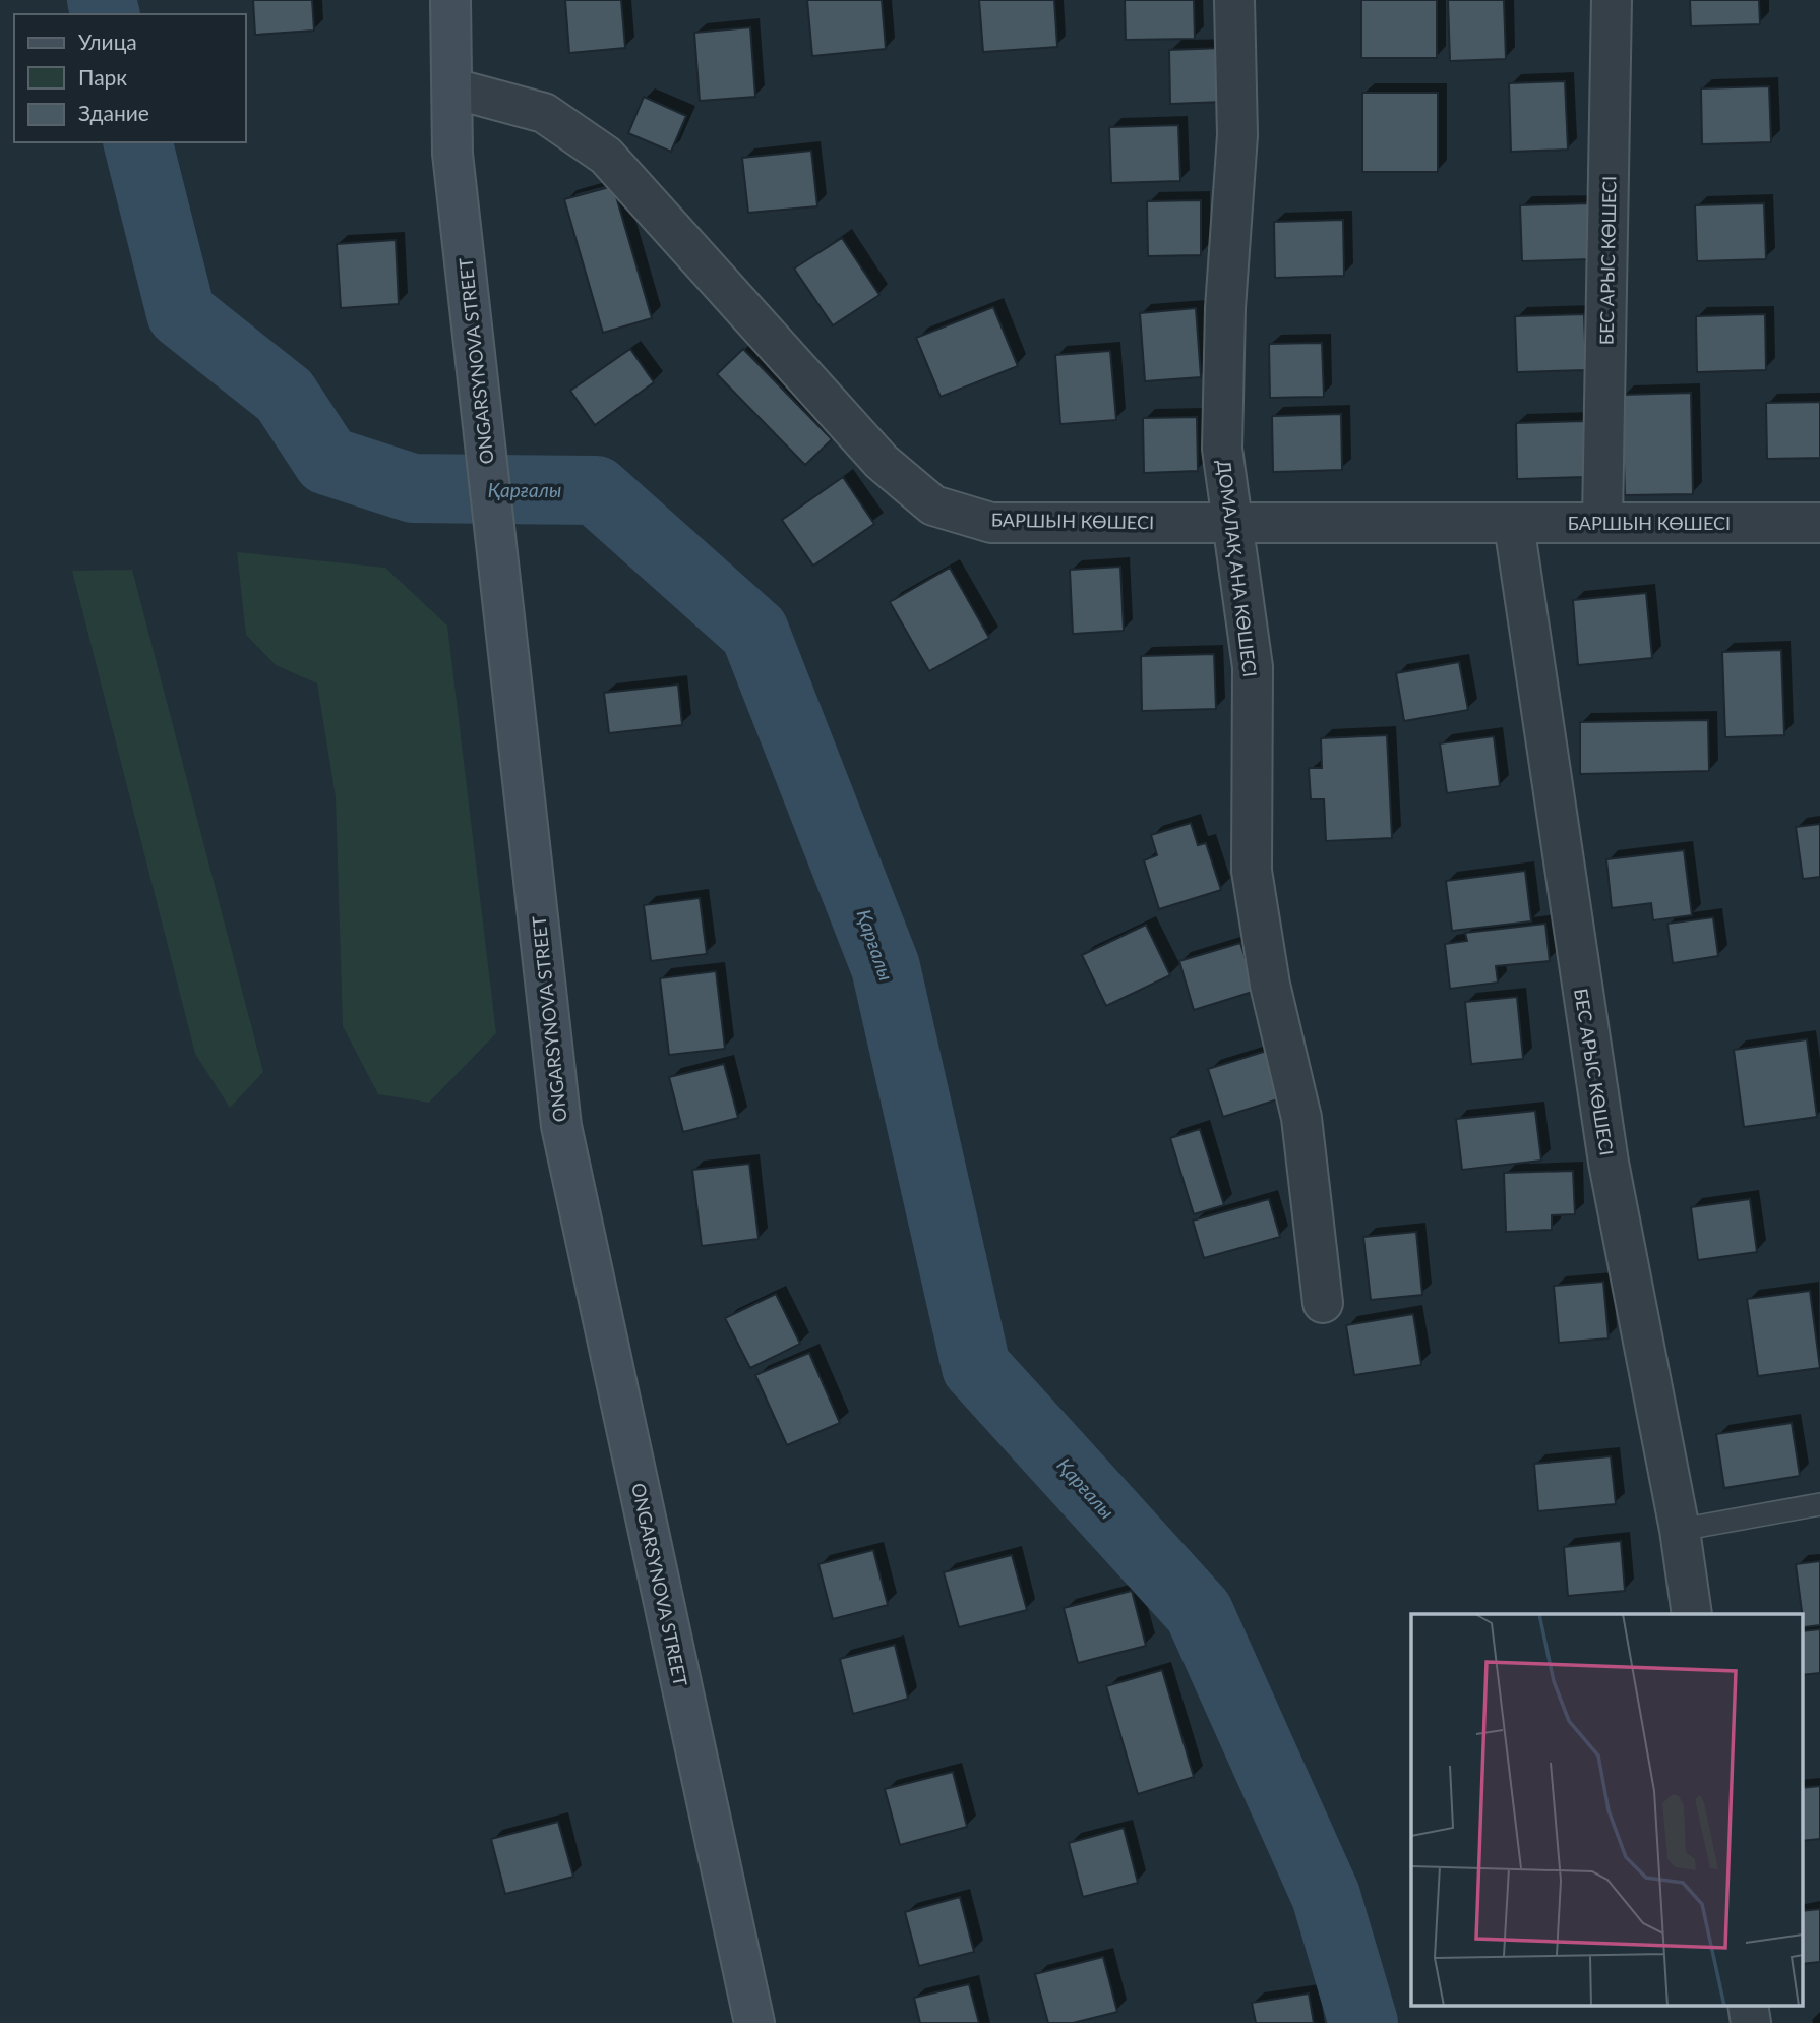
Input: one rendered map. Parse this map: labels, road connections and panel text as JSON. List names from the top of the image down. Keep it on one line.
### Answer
{"streets":{"main road":["ONGARSYNOVA STREET"],"street":["БЕС АРЫС КӨШЕСІ","БАРШЫН КӨШЕСІ","ДОМАЛАҚ АНА КӨШЕСІ"]},"crossings":[["БЕС АРЫС КӨШЕСІ","БАРШЫН КӨШЕСІ"],["ONGARSYNOVA STREET","БАРШЫН КӨШЕСІ"],["БАРШЫН КӨШЕСІ","ДОМАЛАҚ АНА КӨШЕСІ"]],"water":["Қарғалы"],"legend":["Улица","Парк","Здание"]}
